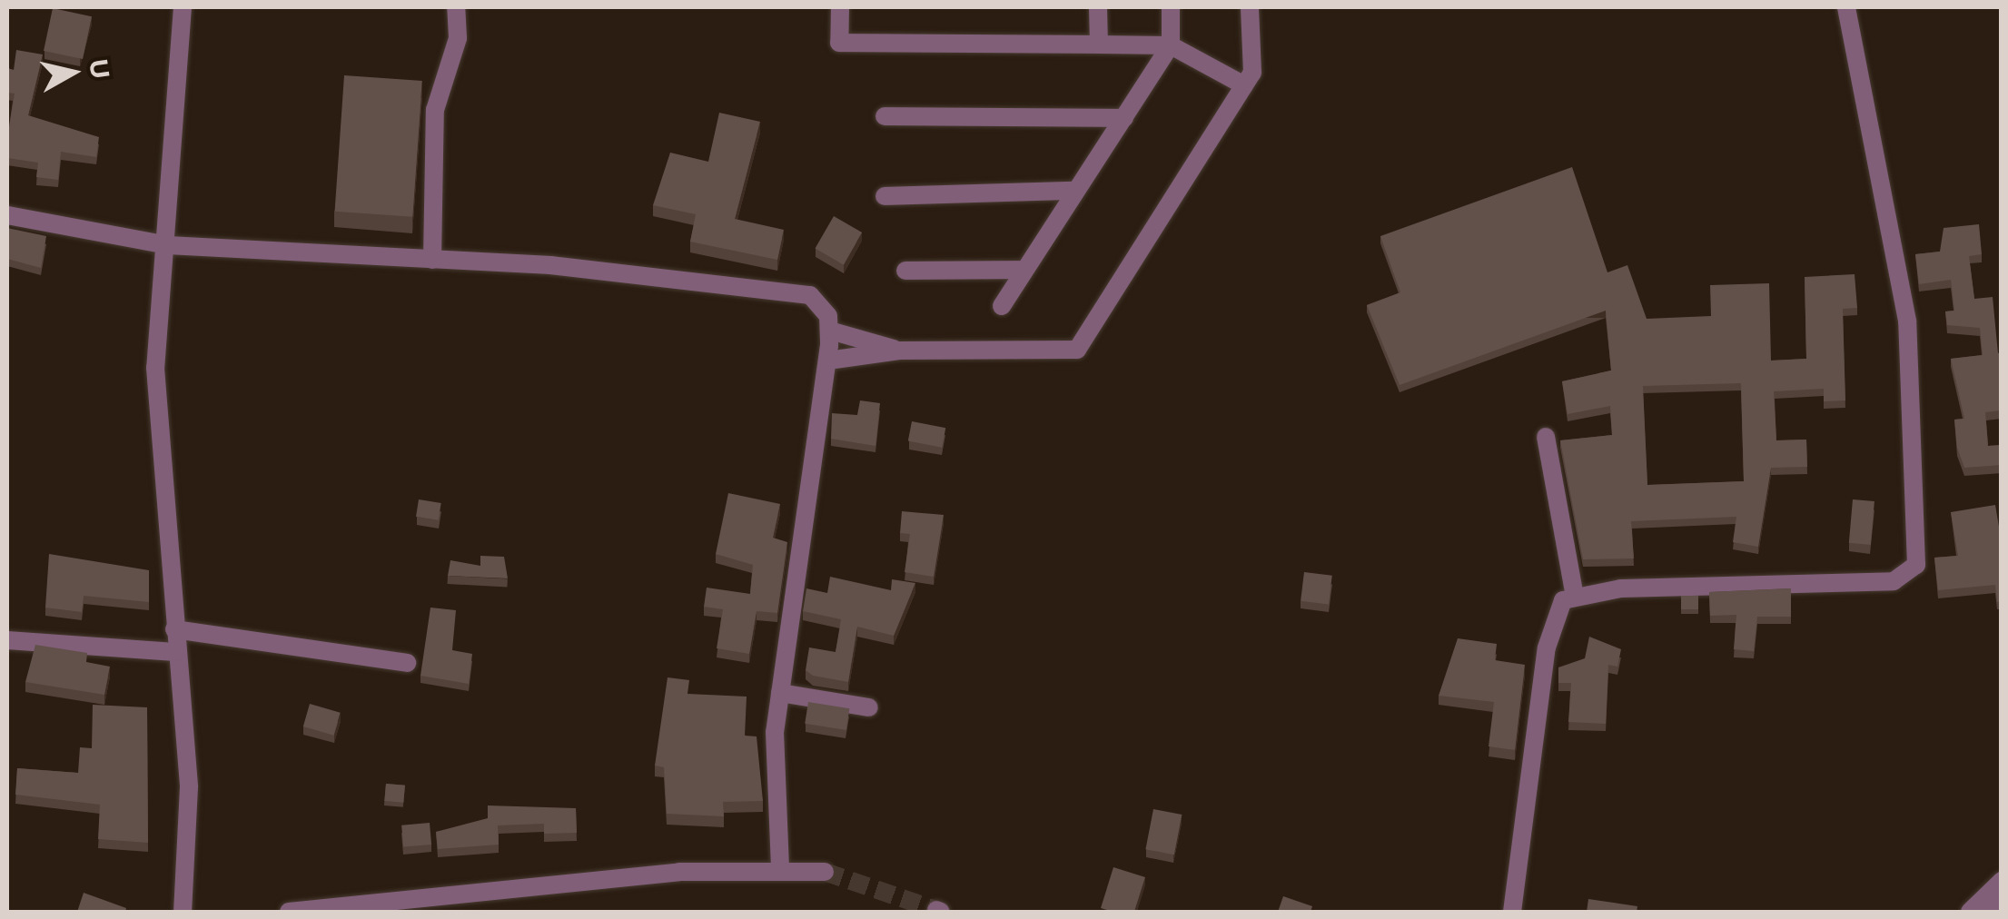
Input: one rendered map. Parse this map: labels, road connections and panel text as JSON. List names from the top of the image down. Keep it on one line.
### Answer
{"north":"right"}
